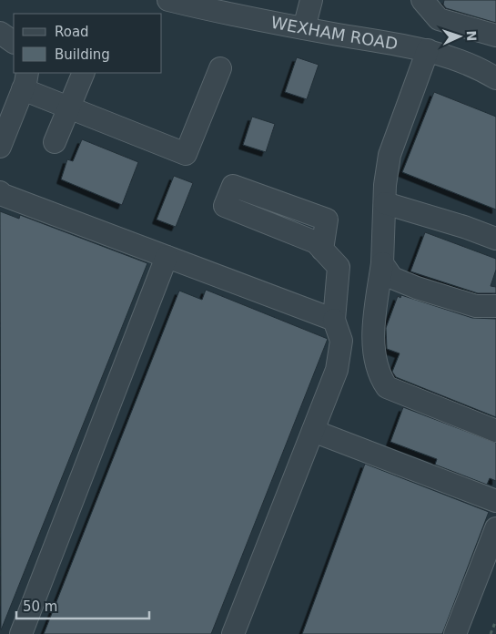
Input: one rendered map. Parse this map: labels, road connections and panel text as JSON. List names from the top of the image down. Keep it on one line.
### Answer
{"streets":{"street":["WEXHAM ROAD"]},"legend":["Road","Building"],"scale_bar":"50 m","north":"right"}
